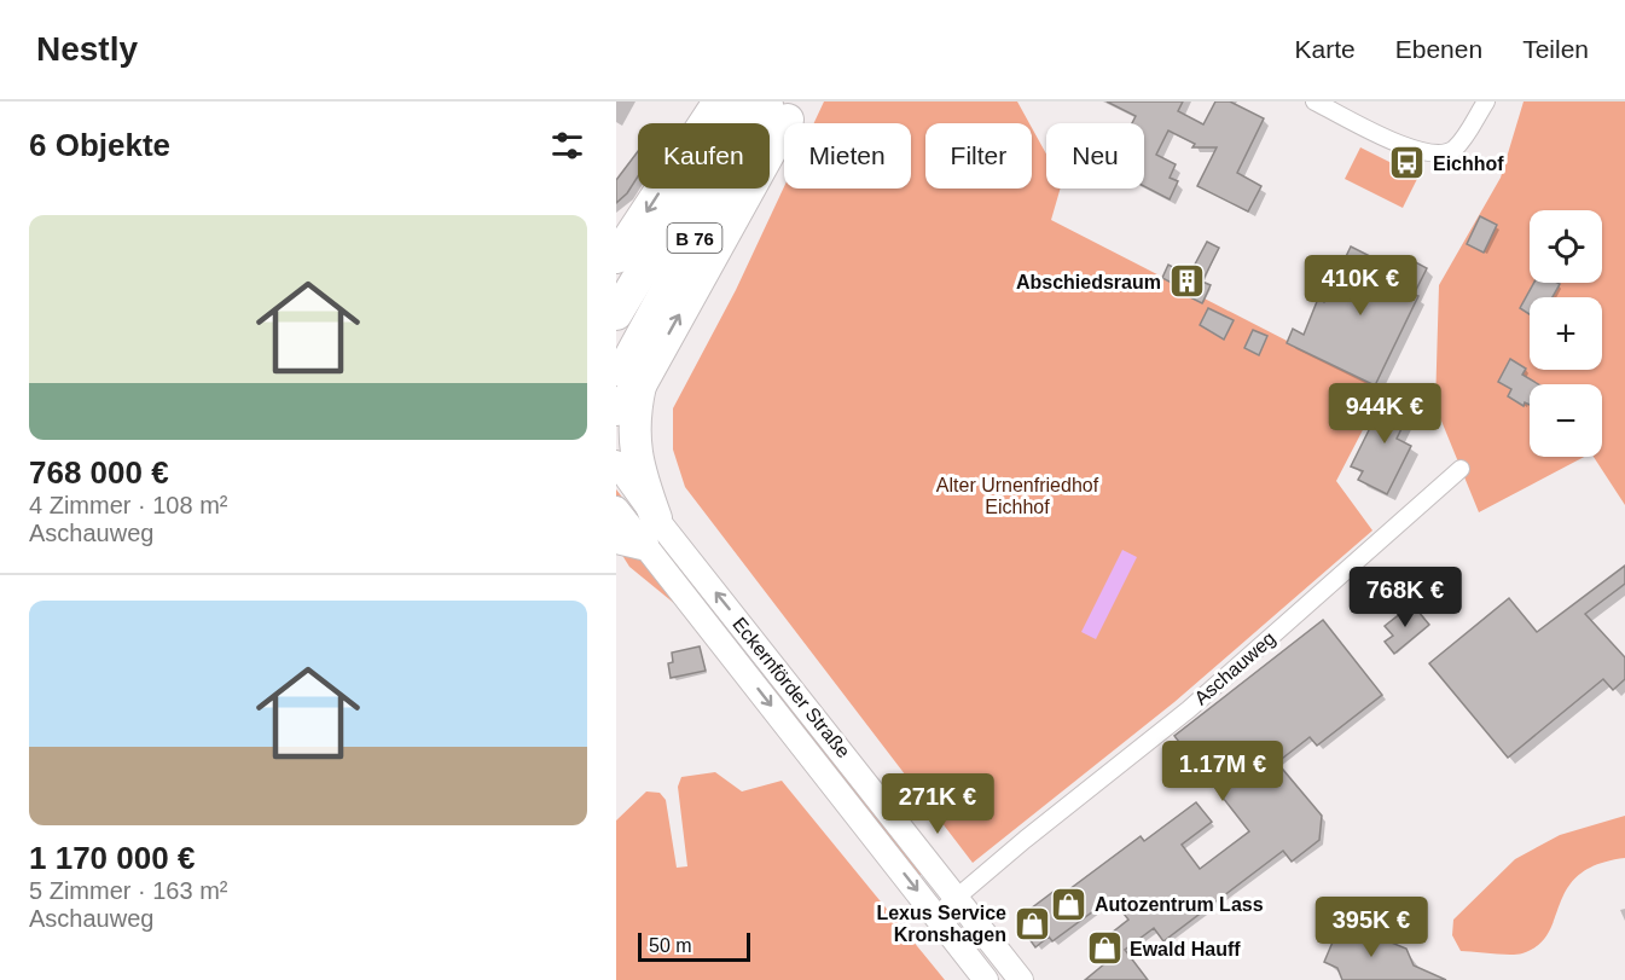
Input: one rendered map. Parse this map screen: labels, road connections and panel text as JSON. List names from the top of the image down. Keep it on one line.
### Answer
{"streets":{"highway":["B 76"],"main road":["Eckernförder Straße"],"street":["Aschauweg"]},"crossings":[["Aschauweg","Eckernförder Straße"]],"parks":["Alter Urnenfriedhof Eichhof"],"places":{"bus stop":["Eichhof"],"building":["Abschiedsraum"],"shop":["Autozentrum Lass","Lexus Service Kronshagen","Ewald Hauff"]},"scale_bar":"50 m","page":{"header":"Nestly","nav":["Karte","Ebenen","Teilen"],"heading":"6 Objekte","chip":["Kaufen","Mieten","Filter","Neu"],"list":[{"name":"768 000 €","note":"4 Zimmer · 108 m² · Aschauweg"},{"name":"1 170 000 €","note":"5 Zimmer · 163 m² · Aschauweg"}],"map_buttons":["+","−"],"price":["410K €","944K €","768K €","1.17M €","271K €","395K €"],"scale":"50 m"}}
